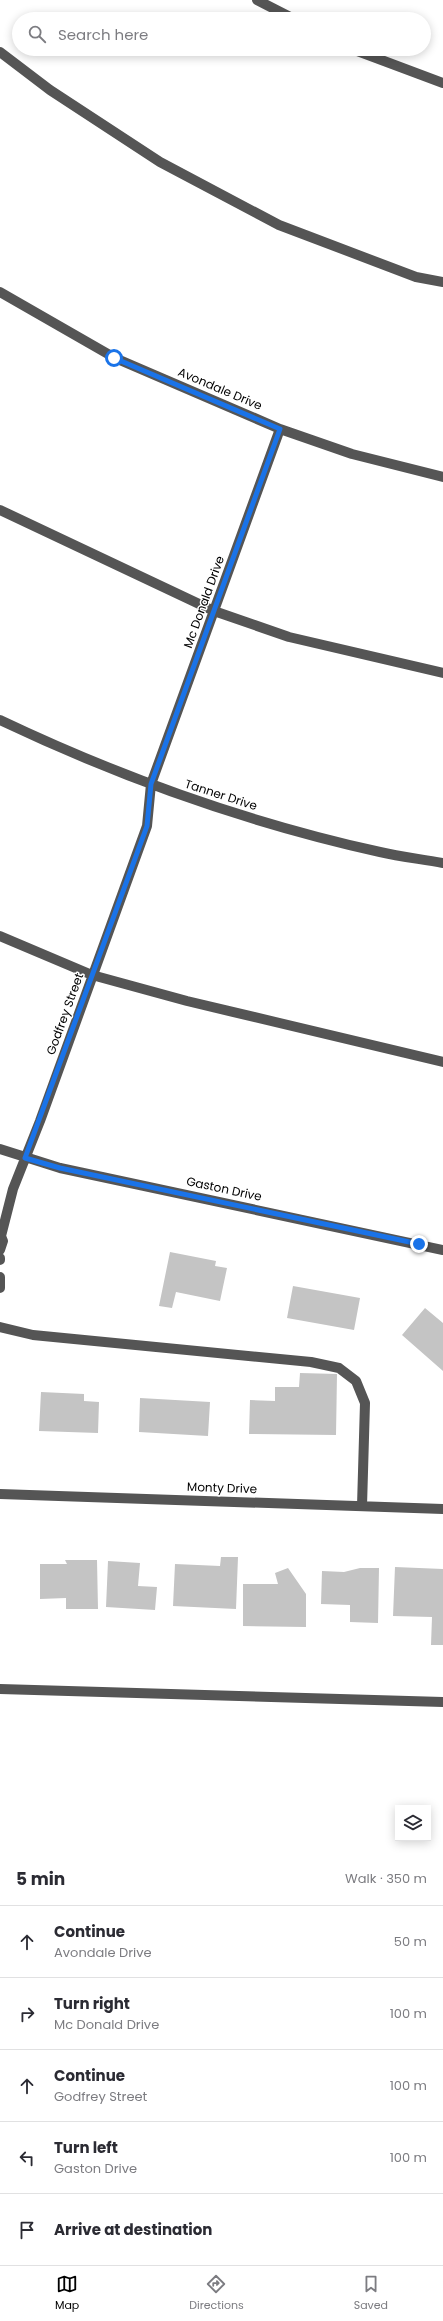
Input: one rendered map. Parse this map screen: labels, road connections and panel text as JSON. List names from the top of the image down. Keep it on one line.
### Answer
{"streets":{"street":["Avondale Drive","Mc Donald Drive","Tanner Drive","Godfrey Street","Gaston Drive","Monty Drive"]},"crossings":[["Avondale Drive","Mc Donald Drive"],["Mc Donald Drive","Tanner Drive"],["Mc Donald Drive","Godfrey Street"],["Tanner Drive","Godfrey Street"],["Godfrey Street","Gaston Drive"]],"page":{"search":"Search here","heading":["5 min","Walk · 350 m"],"list":[["Continue","Avondale Drive","50 m"],["Turn right","Mc Donald Drive","100 m"],["Continue","Godfrey Street","100 m"],["Turn left","Gaston Drive","100 m"],"Arrive at destination"],"nav":["Map","Directions","Saved"]}}
